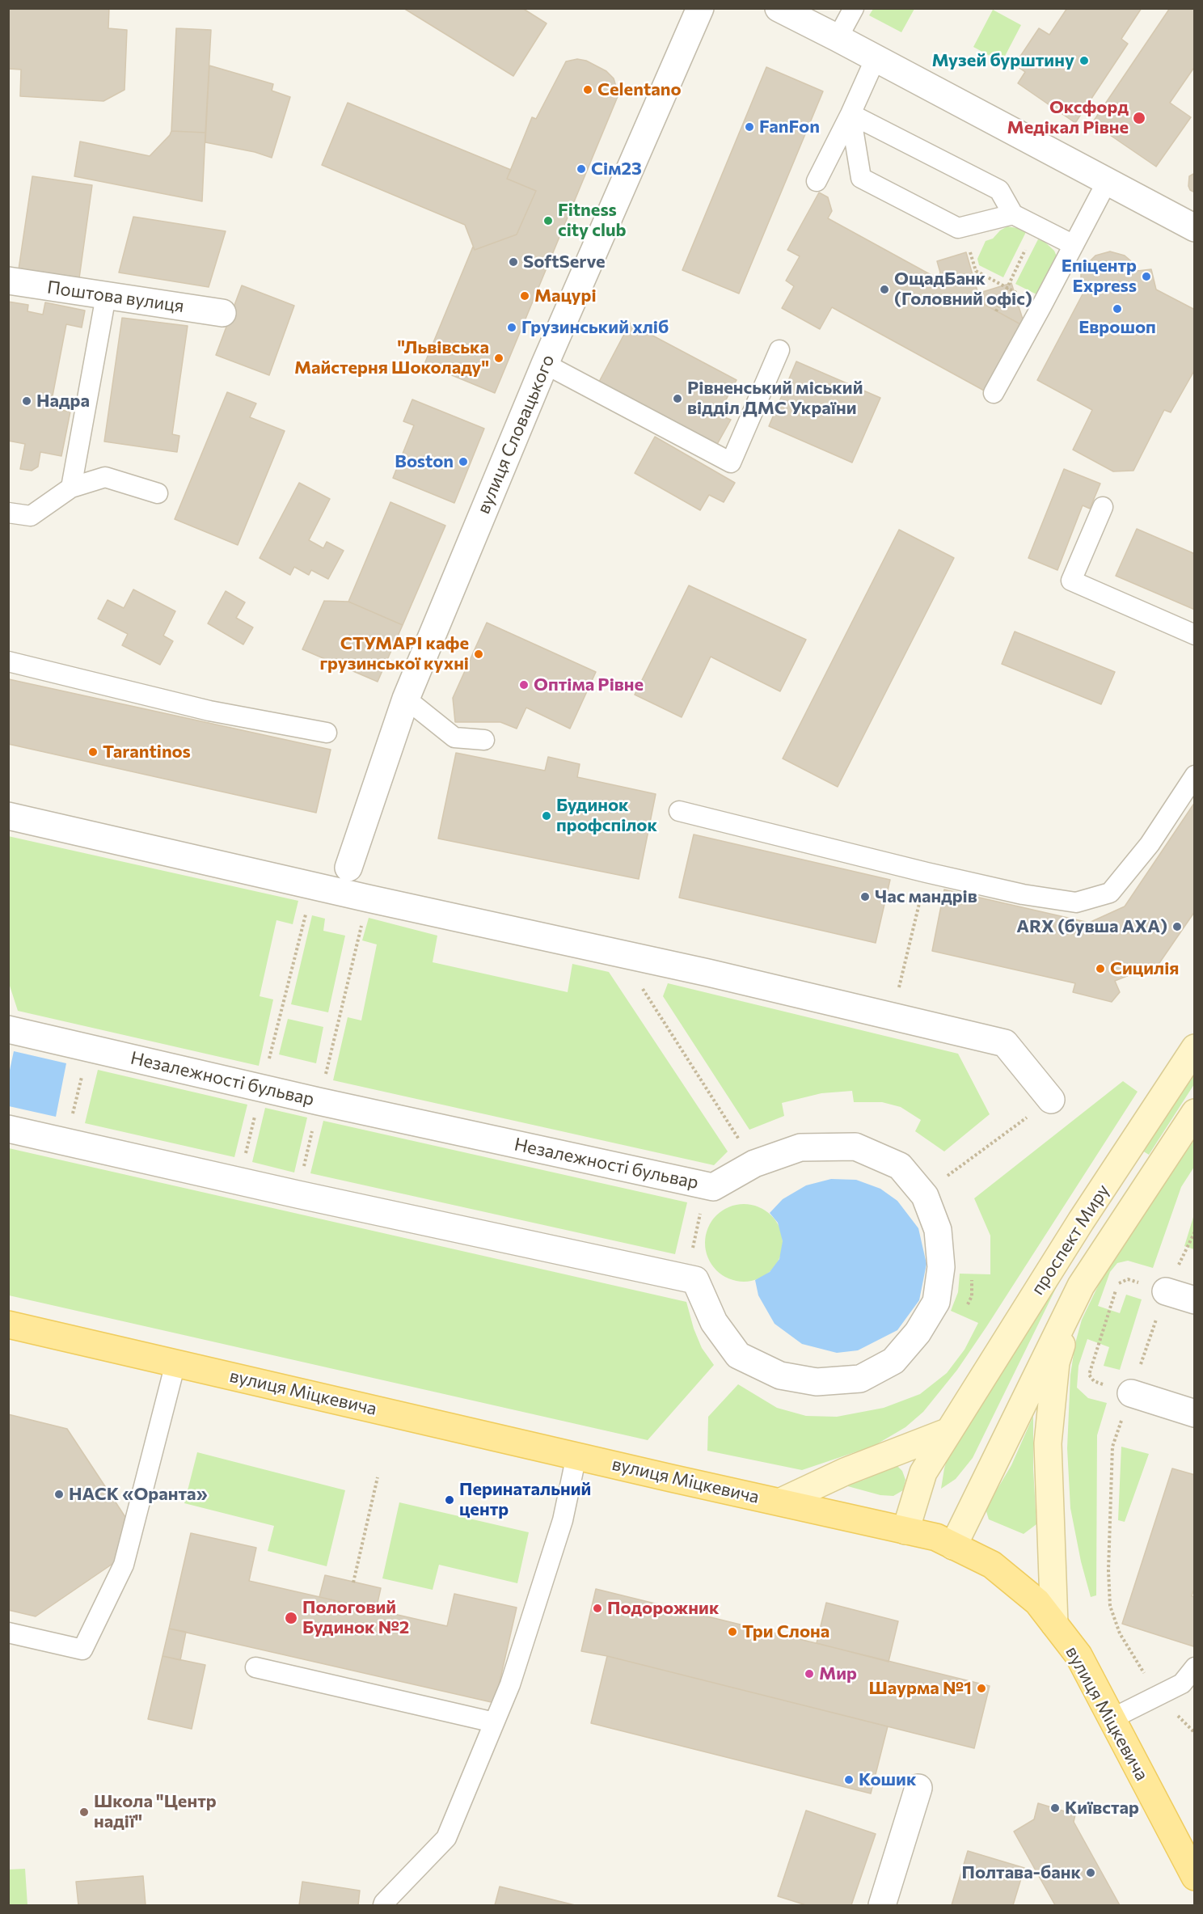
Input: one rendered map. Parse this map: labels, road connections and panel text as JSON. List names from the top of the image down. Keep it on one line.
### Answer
{"streets":{"main road":["вулиця Міцкевича"],"street":["Поштова вулиця","вулиця Словацького","Незалежності бульвар","проспект Миру"]},"crossings":[["проспект Миру","вулиця Міцкевича"]],"places":["Музей бурштину","Celentano","Оксфорд Медікал Рівне","FanFon","Сім23","Fitness city club","SoftServe","Епіцентр Express","ОщадБанк (Головний офіс)","Мацурі","Еврошоп","Грузинський хліб","\"Львівська Майстерня Шоколаду\"","Рівненський міський відділ ДМС України","Надра","Boston","СТУМАРІ кафе грузинської кухні","Оптіма Рівне","Tarantinos","Будинок профспілок","Час мандрів","ARX (бувша AXA)","Сицилія","НАСК «Оранта»","Перинатальний центр","Подорожник","Пологовий Будинок №2","Три Слона","Мир","Шаурма №1","Кошик","Київстар","Школа \"Центр надії\"","Полтава-банк"]}
